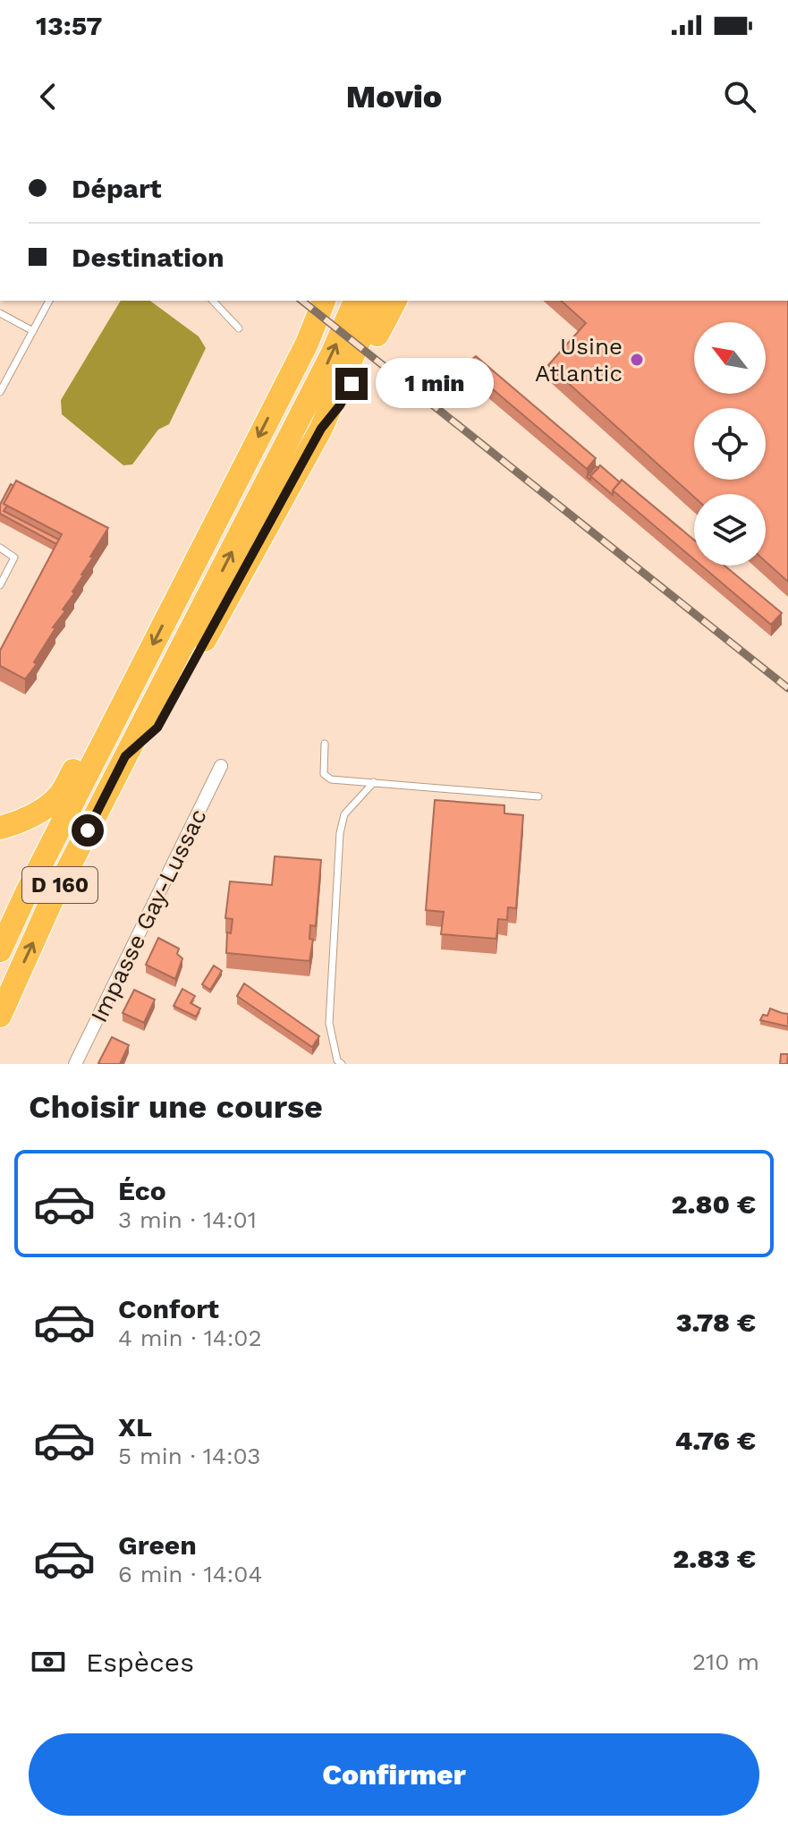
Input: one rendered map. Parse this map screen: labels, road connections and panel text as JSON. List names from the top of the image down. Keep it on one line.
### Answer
{"streets":{"highway":["D 160"],"street":["Impasse Gay-Lussac"]},"places":["Usine Atlantic"],"north":"top left","page":{"status":"13:57","header":"Movio","banner":["Départ","Destination"],"bubble":"1 min","heading":"Choisir une course","list":[{"name":"Éco","note":"3 min · 14:01","value":"2.80 €"},{"name":"Confort","note":"4 min · 14:02","value":"3.78 €"},{"name":"XL","note":"5 min · 14:03","value":"4.76 €"},{"name":"Green","note":"6 min · 14:04","value":"2.83 €"}],"pay":["Espèces","210 m"],"buttons":"Confirmer"}}
